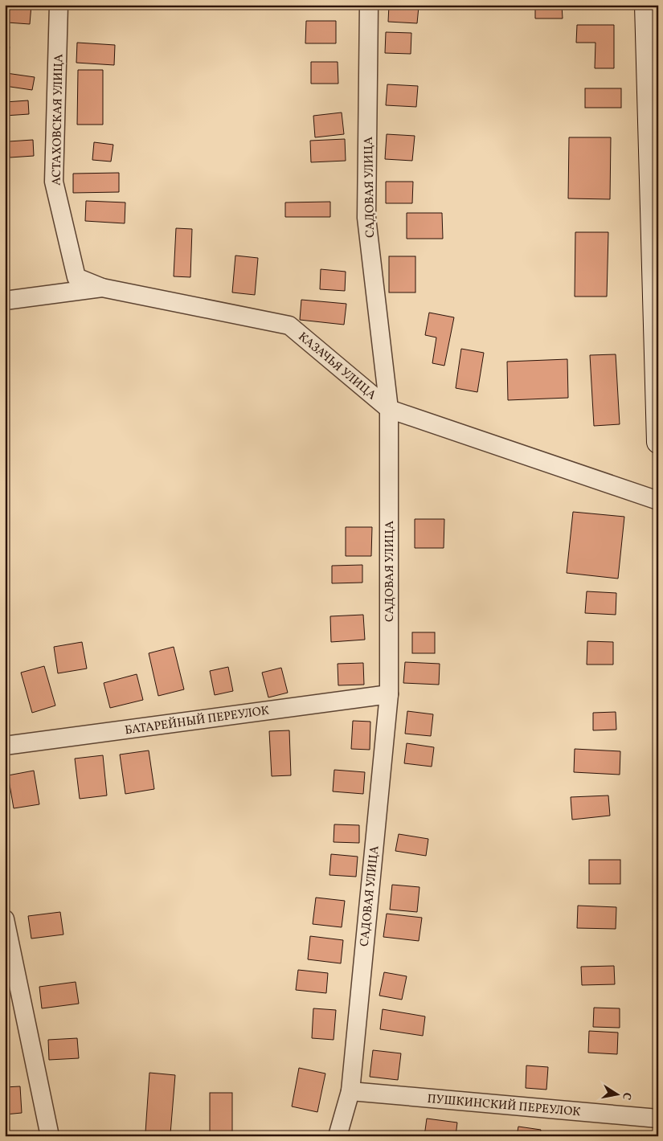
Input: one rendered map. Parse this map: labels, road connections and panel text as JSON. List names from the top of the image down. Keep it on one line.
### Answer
{"streets":{"street":["АСТАХОВСКАЯ УЛИЦА","САДОВАЯ УЛИЦА","КАЗАЧЬЯ УЛИЦА","БАТАРЕЙНЫЙ ПЕРЕУЛОК","ПУШКИНСКИЙ ПЕРЕУЛОК"]},"crossings":[["АСТАХОВСКАЯ УЛИЦА","КАЗАЧЬЯ УЛИЦА"],["САДОВАЯ УЛИЦА","КАЗАЧЬЯ УЛИЦА"],["САДОВАЯ УЛИЦА","БАТАРЕЙНЫЙ ПЕРЕУЛОК"],["САДОВАЯ УЛИЦА","ПУШКИНСКИЙ ПЕРЕУЛОК"]],"north":"right"}
